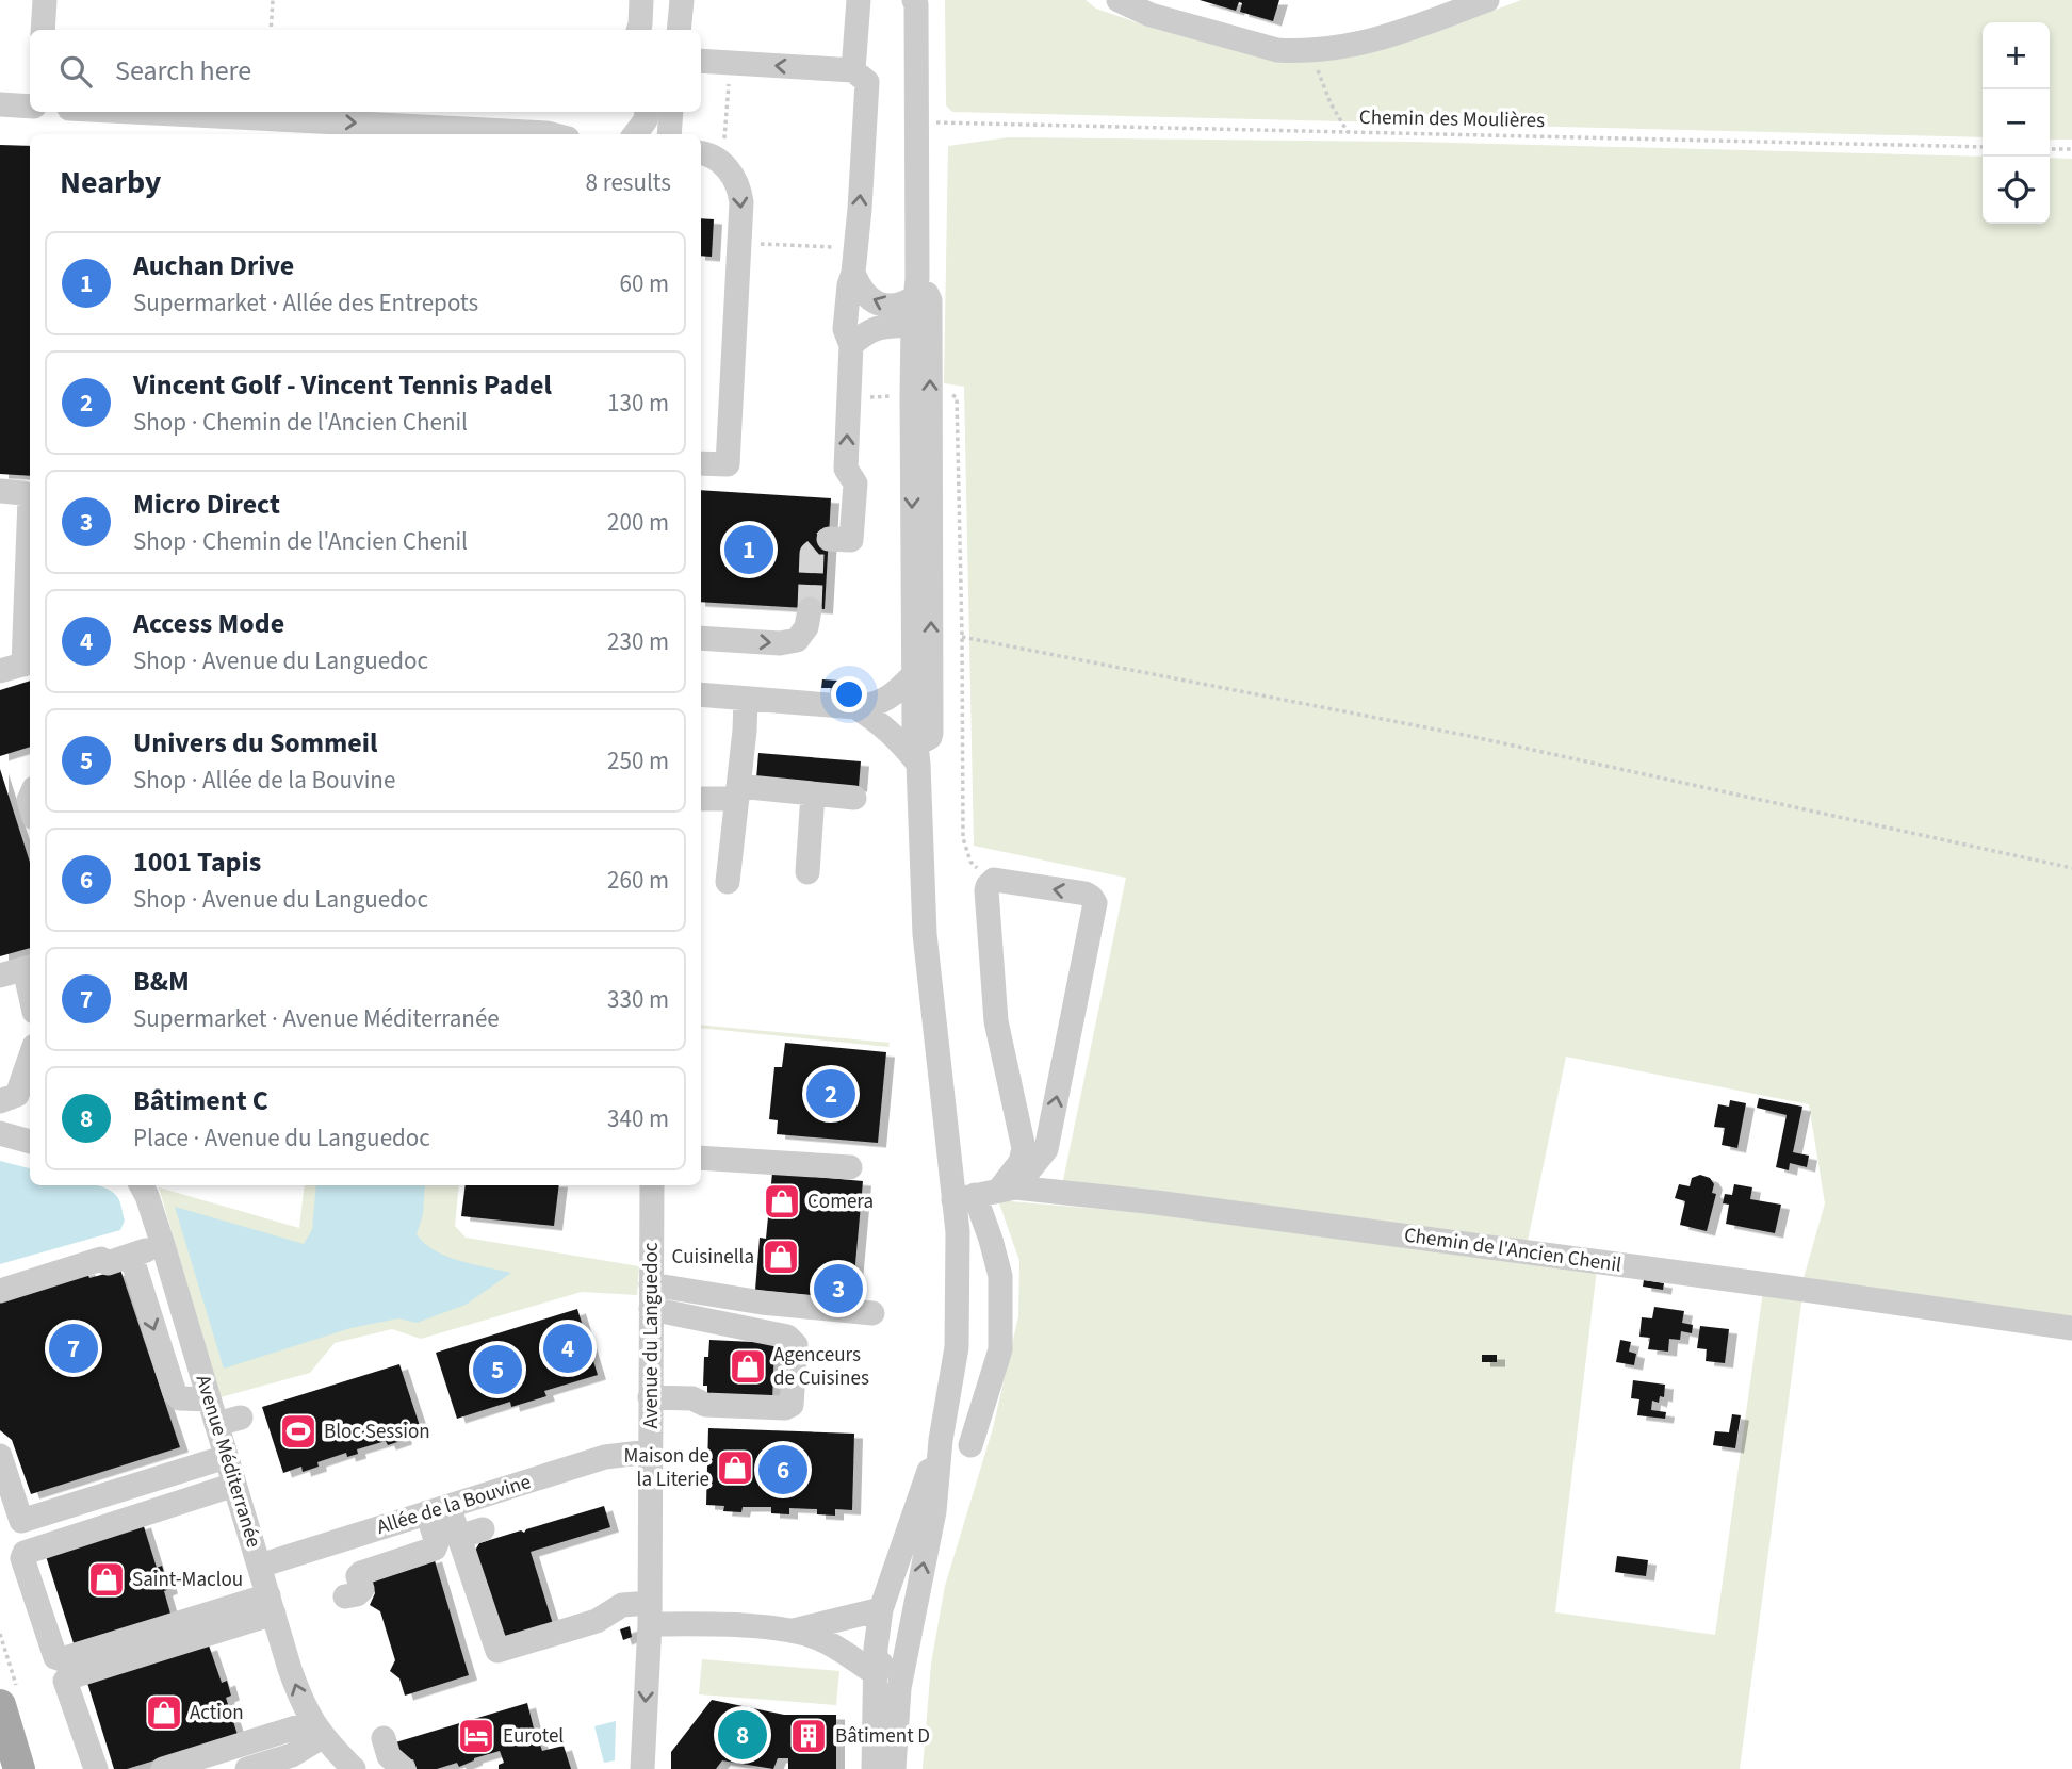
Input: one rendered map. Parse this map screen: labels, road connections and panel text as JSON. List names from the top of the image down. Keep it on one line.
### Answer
{"streets":{"street":["Chemin de l'Ancien Chenil","Avenue du Languedoc","Avenue Méditerranée","Allée de la Bouvine"],"path":["Chemin des Moulières"]},"crossings":[["Avenue du Languedoc","Allée de la Bouvine"],["Avenue Méditerranée","Allée de la Bouvine"]],"places":{"shop":["Comera","Cuisinella","Agenceurs de Cuisines","Maison de la Literie","Saint-Maclou","Action"],"sports":["Bloc Session"],"hotel":["Eurotel"],"building":["Bâtiment D"]},"page":{"map_buttons":["+","−"],"search":"Search here","heading":["Nearby","8 results"],"list":[{"mark":"1","name":"Auchan Drive","note":"Supermarket · Allée des Entrepots","value":"60 m"},{"mark":"2","name":"Vincent Golf - Vincent Tennis Padel","note":"Shop · Chemin de l'Ancien Chenil","value":"130 m"},{"mark":"3","name":"Micro Direct","note":"Shop · Chemin de l'Ancien Chenil","value":"200 m"},{"mark":"4","name":"Access Mode","note":"Shop · Avenue du Languedoc","value":"230 m"},{"mark":"5","name":"Univers du Sommeil","note":"Shop · Allée de la Bouvine","value":"250 m"},{"mark":"6","name":"1001 Tapis","note":"Shop · Avenue du Languedoc","value":"260 m"},{"mark":"7","name":"B&M","note":"Supermarket · Avenue Méditerranée","value":"330 m"},{"mark":"8","name":"Bâtiment C","note":"Place · Avenue du Languedoc","value":"340 m"}],"pins":["1","2","3","4","7","5","6","8"]}}
